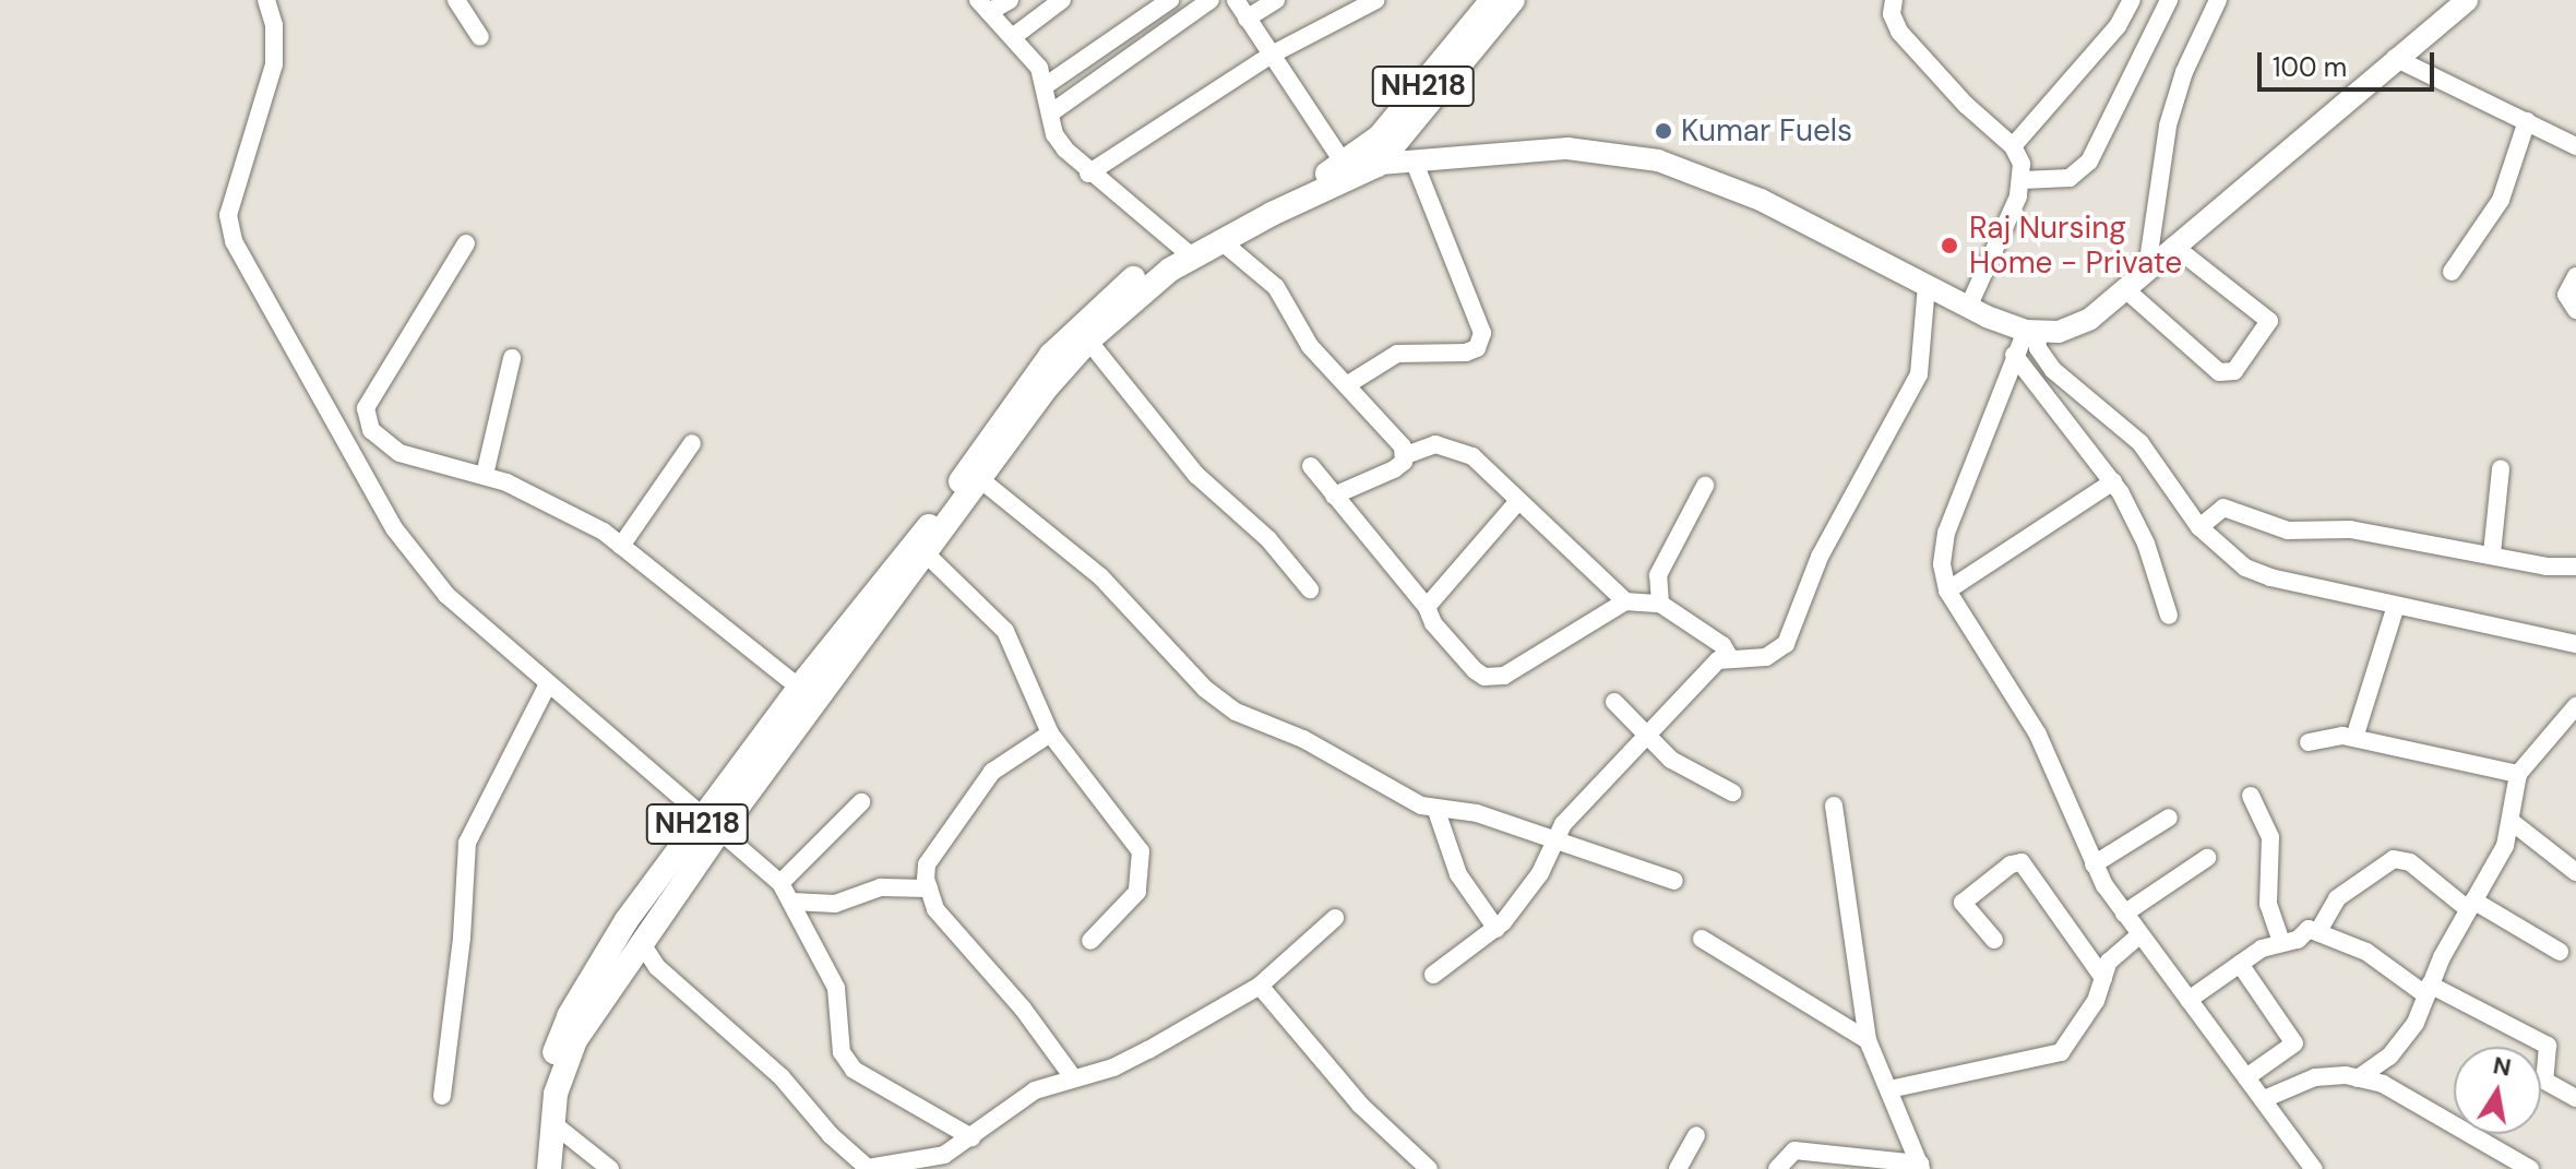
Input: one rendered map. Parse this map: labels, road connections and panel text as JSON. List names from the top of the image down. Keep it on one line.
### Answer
{"streets":{"highway":["NH218"]},"places":["Kumar Fuels","Raj Nursing Home - Private"],"scale_bar":"100 m","north":"top"}
